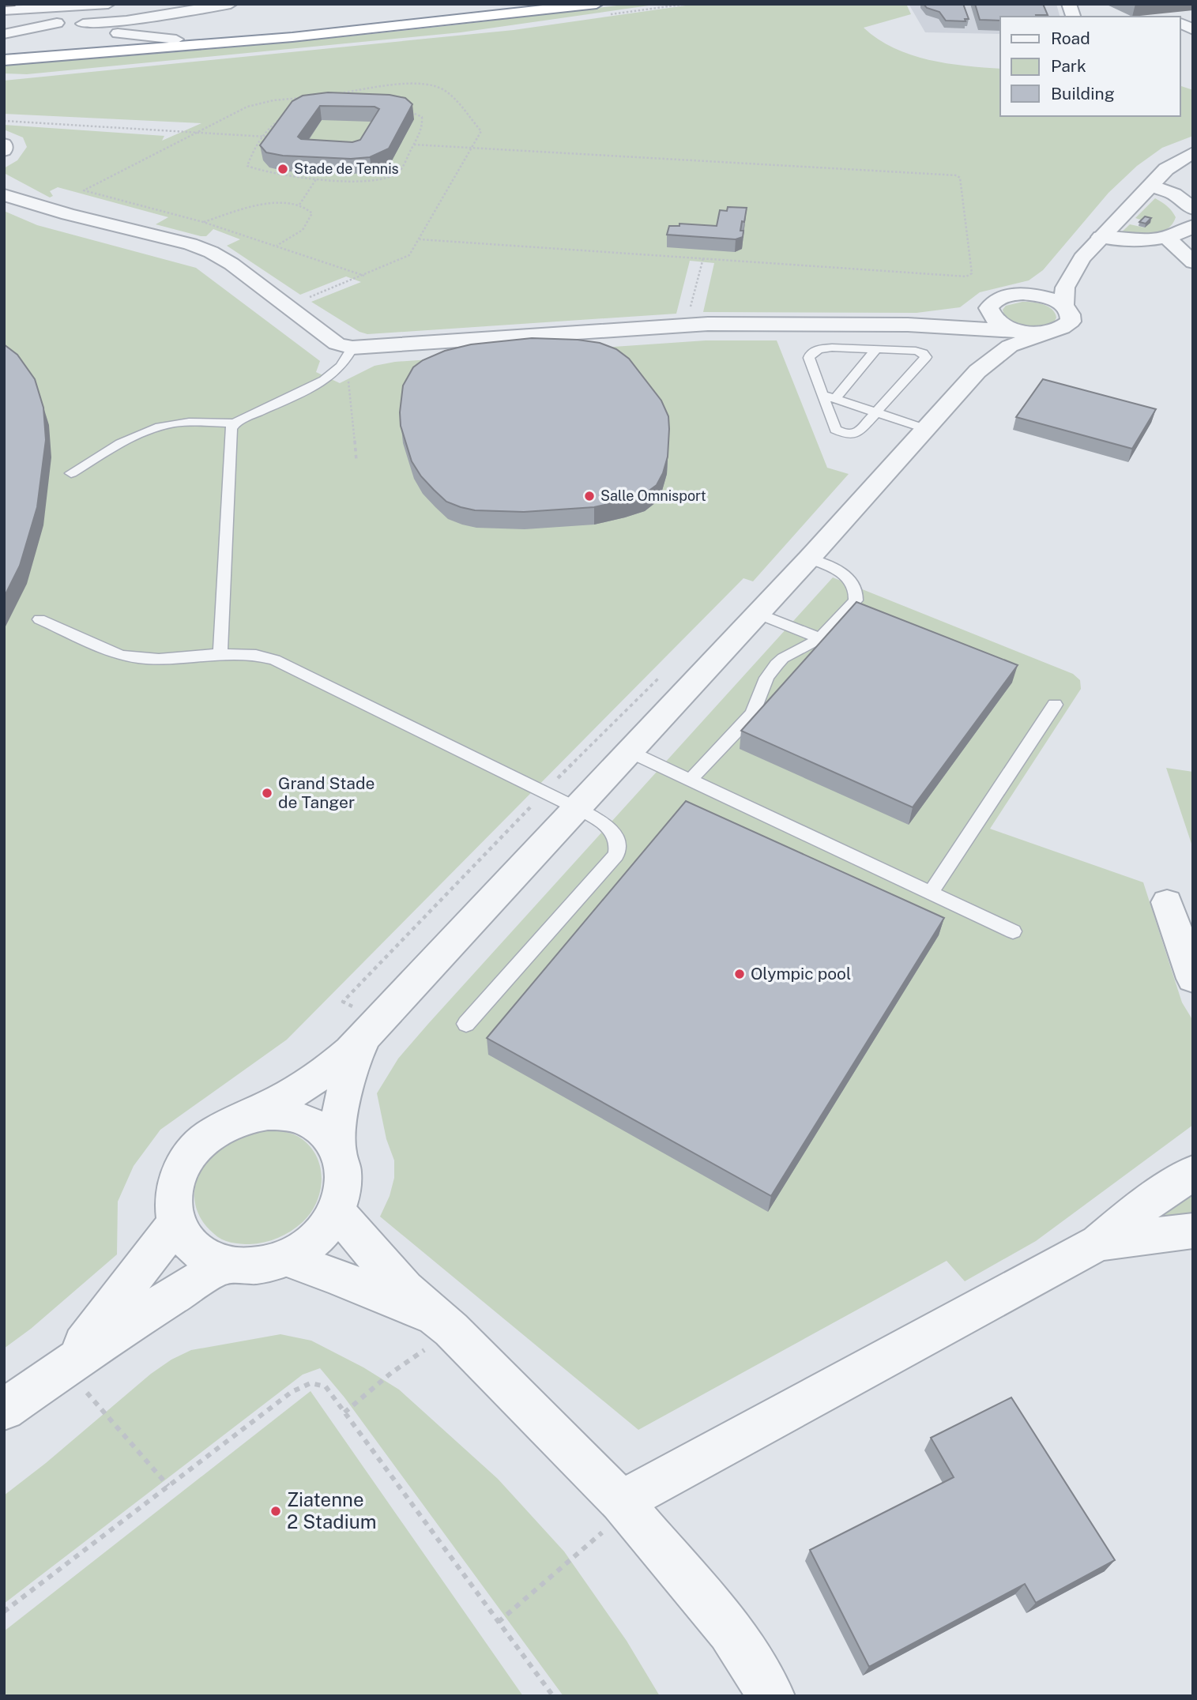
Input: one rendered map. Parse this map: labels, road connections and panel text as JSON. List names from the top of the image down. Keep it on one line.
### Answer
{"places":["Stade de Tennis","Salle Omnisport","Grand Stade de Tanger","Olympic pool","Ziatenne 2 Stadium"],"legend":["Road","Park","Building"]}
